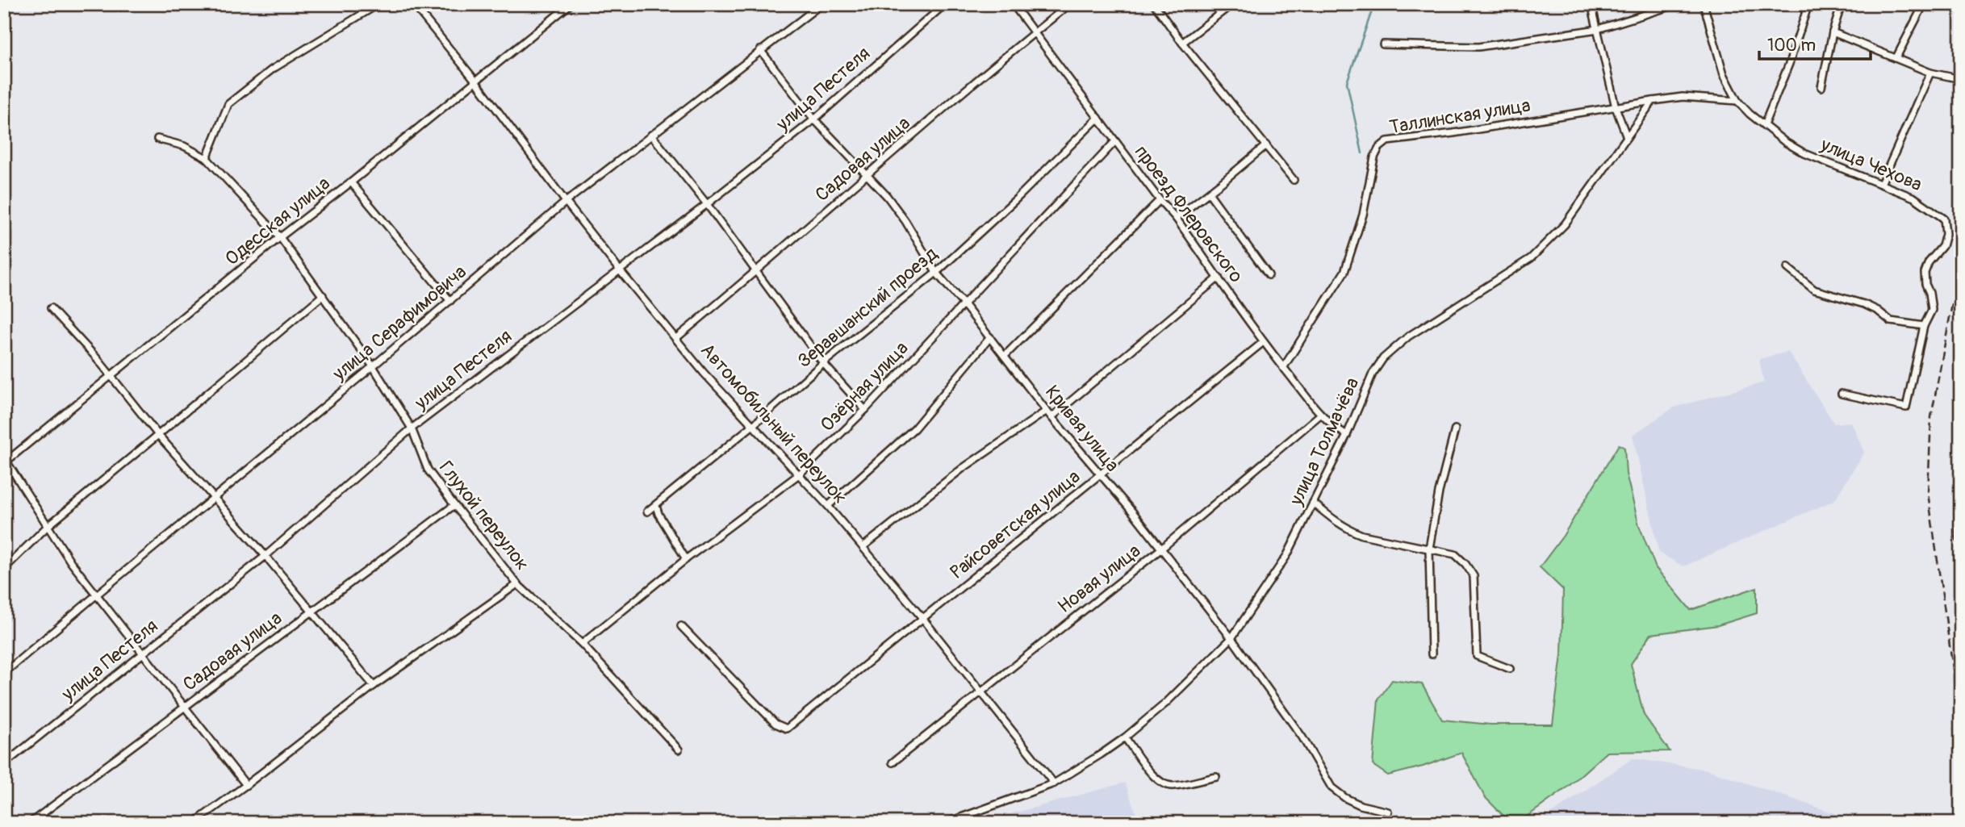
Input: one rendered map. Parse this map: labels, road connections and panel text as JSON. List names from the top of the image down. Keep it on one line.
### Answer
{"streets":{"street":["улица Пестеля","Таллинская улица","Садовая улица","улица Чехова","проезд Флеровского","Одесская улица","Зеравшанский проезд","улица Серафимовича","Озёрная улица","Автомобильный переулок","Кривая улица","улица Толмачёва","Глухой переулок","Райсоветская улица","Новая улица"]},"crossings":[["улица Пестеля","Автомобильный переулок"],["улица Пестеля","Кривая улица"],["улица Пестеля","Глухой переулок"],["Таллинская улица","проезд Флеровского"],["Таллинская улица","улица Толмачёва"],["Садовая улица","проезд Флеровского"],["Садовая улица","Автомобильный переулок"],["Садовая улица","Кривая улица"],["Садовая улица","Глухой переулок"],["проезд Флеровского","Зеравшанский проезд"],["проезд Флеровского","Озёрная улица"],["проезд Флеровского","улица Толмачёва"],["проезд Флеровского","Райсоветская улица"],["проезд Флеровского","Новая улица"],["Одесская улица","Автомобильный переулок"],["Одесская улица","Глухой переулок"],["Зеравшанский проезд","Автомобильный переулок"],["Зеравшанский проезд","Кривая улица"],["улица Серафимовича","Автомобильный переулок"],["улица Серафимовича","Кривая улица"],["улица Серафимовича","Глухой переулок"],["Озёрная улица","Автомобильный переулок"],["Озёрная улица","Кривая улица"],["Озёрная улица","Глухой переулок"],["Автомобильный переулок","улица Толмачёва"],["Автомобильный переулок","Райсоветская улица"],["Автомобильный переулок","Новая улица"],["Кривая улица","улица Толмачёва"],["Кривая улица","Райсоветская улица"],["Кривая улица","Новая улица"]],"scale_bar":"100 m"}
